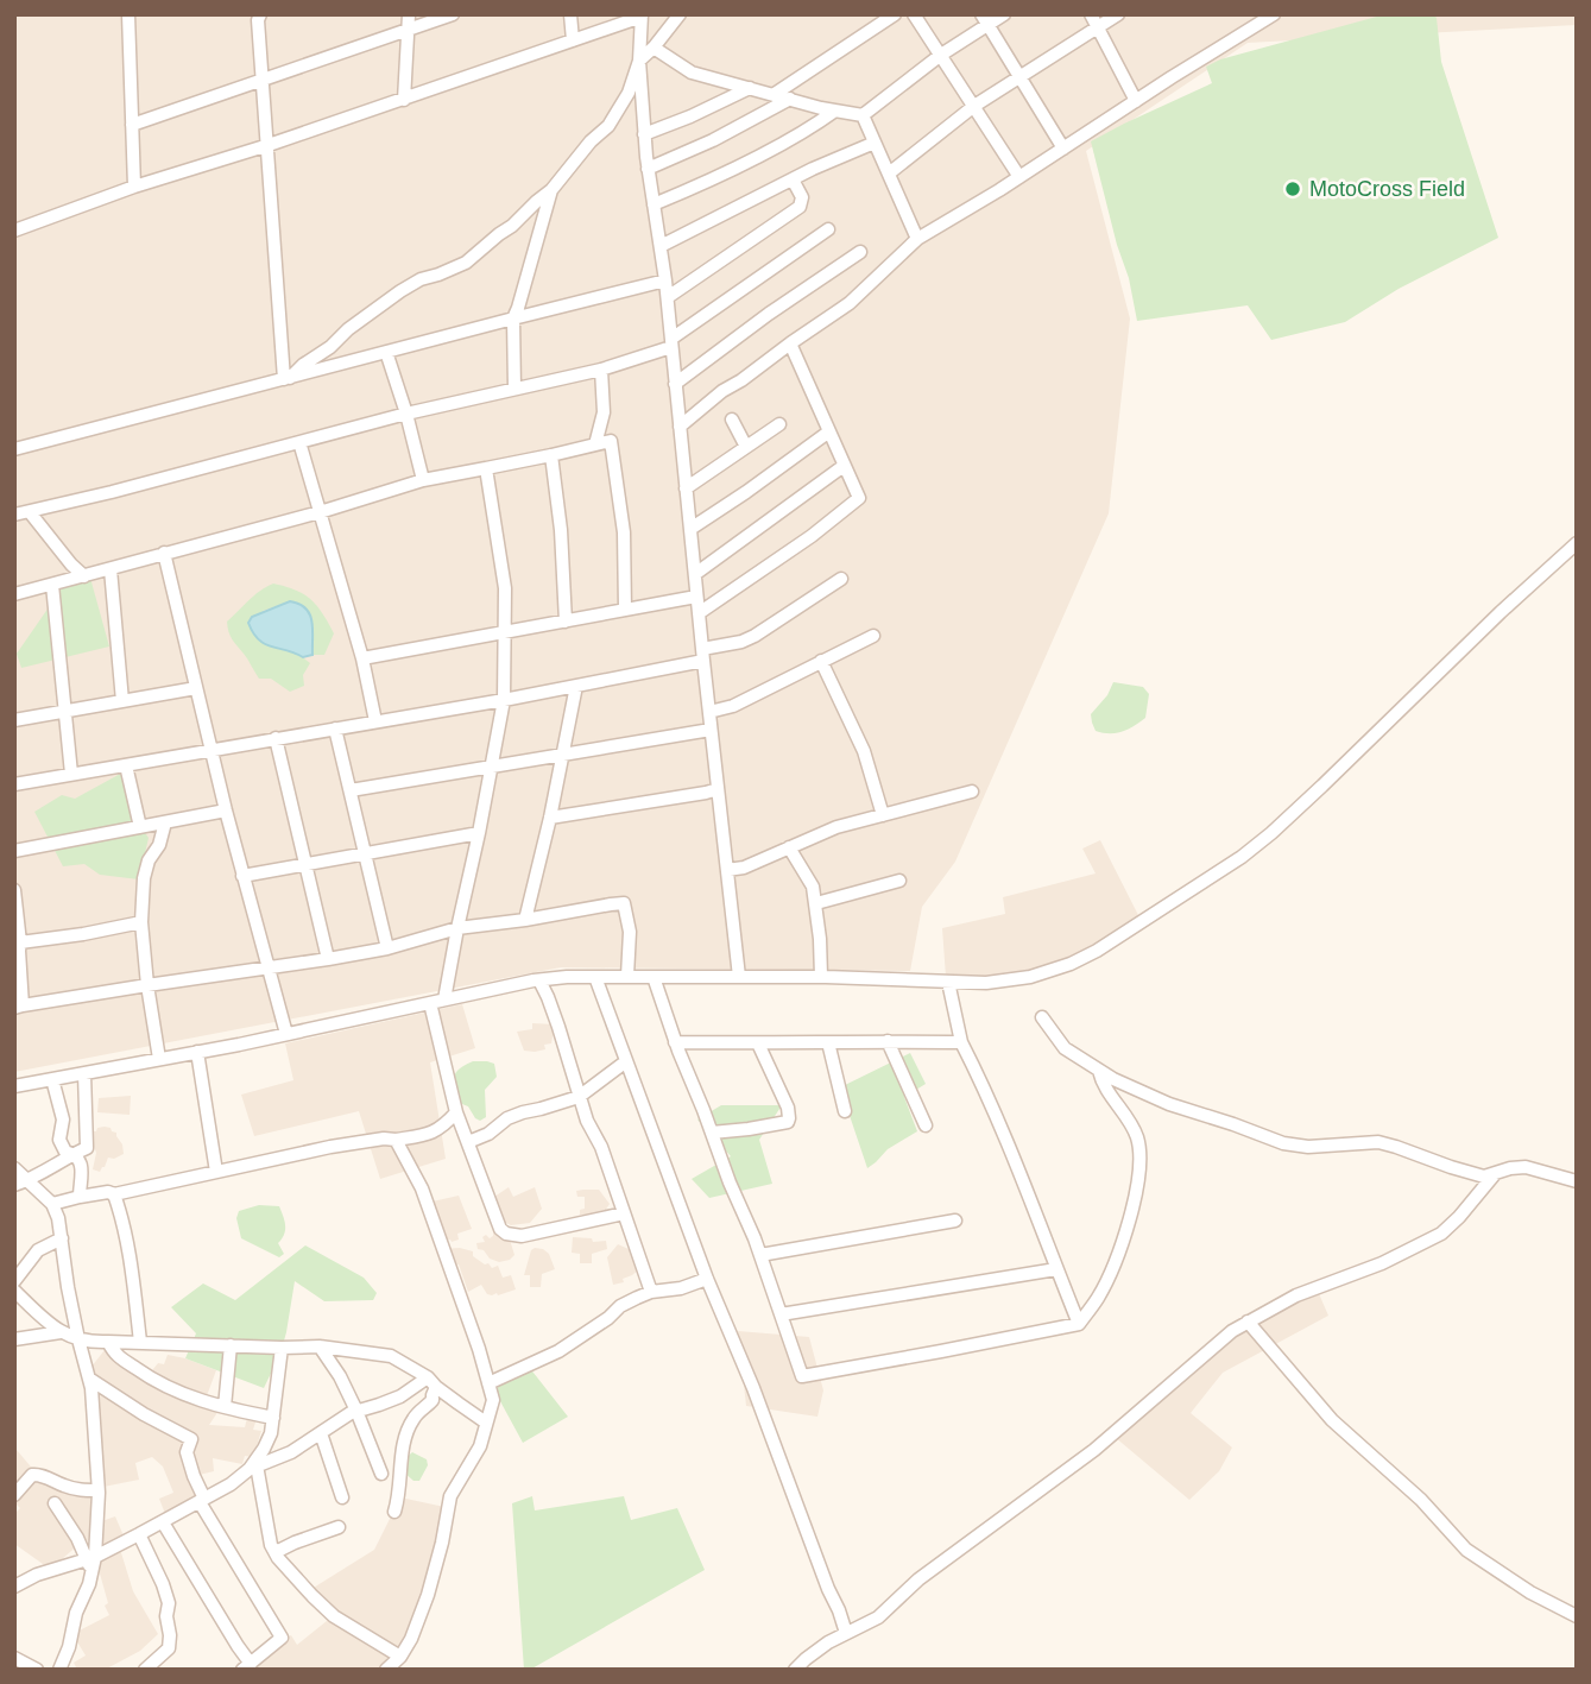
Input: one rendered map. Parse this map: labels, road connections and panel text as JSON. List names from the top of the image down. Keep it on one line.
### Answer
{"places":["MotoCross Field"]}
